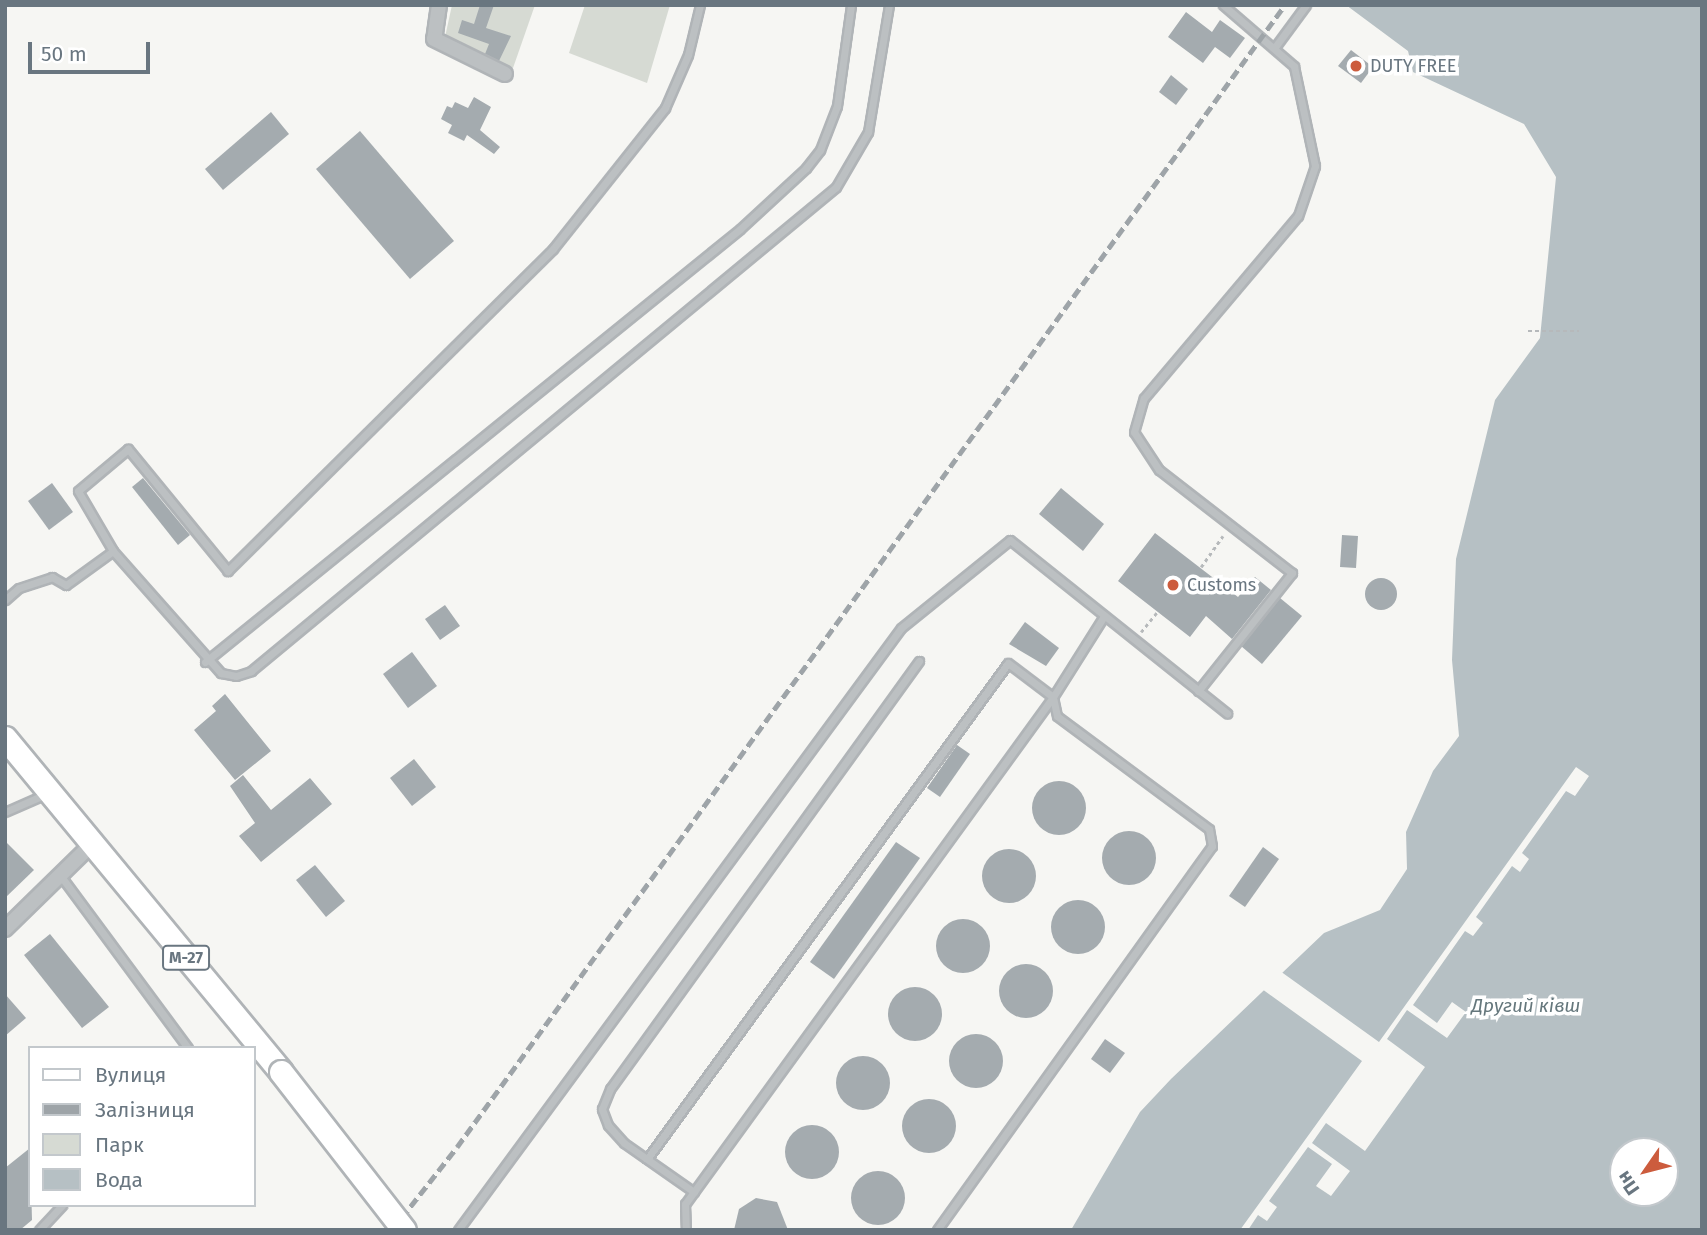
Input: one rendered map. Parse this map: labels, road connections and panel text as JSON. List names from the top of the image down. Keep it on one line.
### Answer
{"streets":{"main road":["М-27"]},"water":["Другий ківш"],"places":["DUTY FREE","Customs"],"legend":["Вулиця","Залізниця","Парк","Вода"],"scale_bar":"50 m","north":"bottom left"}
